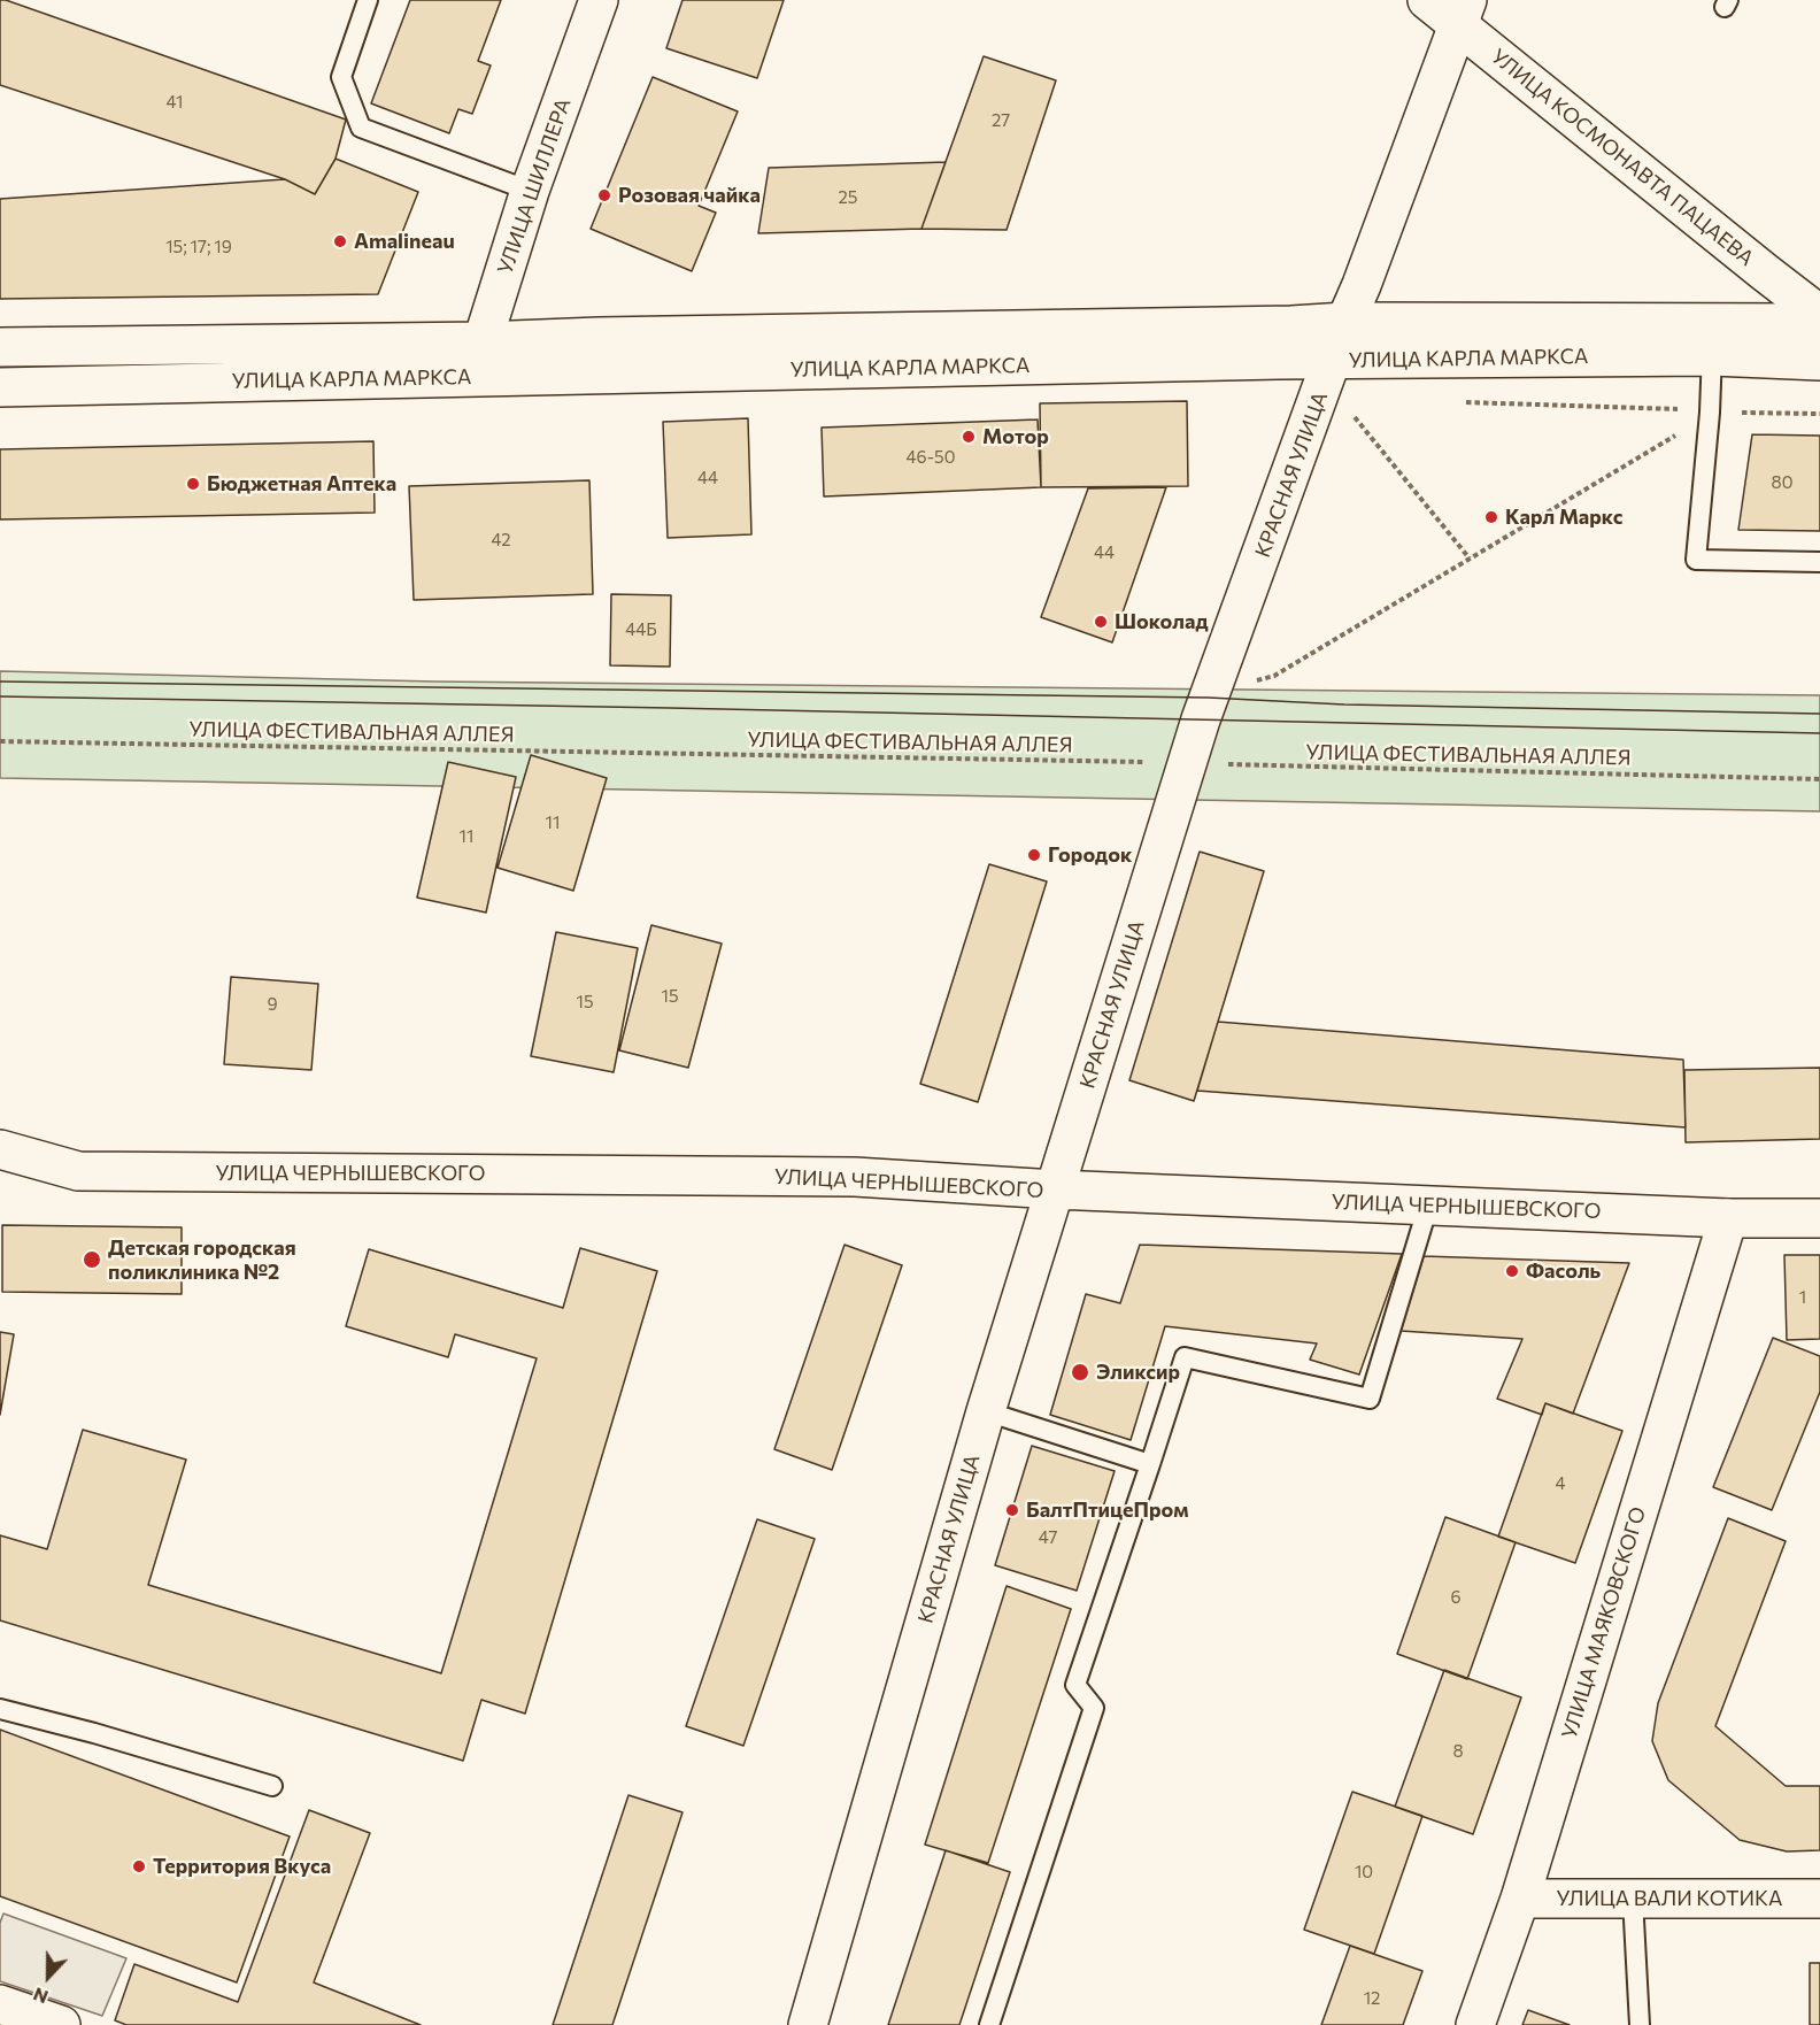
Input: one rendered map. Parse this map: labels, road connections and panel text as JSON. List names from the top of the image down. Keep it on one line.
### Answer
{"streets":{"street":["УЛИЦА КОСМОНАВТА ПАЦАЕВА","УЛИЦА ШИЛЛЕРА","УЛИЦА КАРЛА МАРКСА","КРАСНАЯ УЛИЦА","УЛИЦА ЧЕРНЫШЕВСКОГО","УЛИЦА МАЯКОВСКОГО","УЛИЦА ВАЛИ КОТИКА"],"path":["УЛИЦА ФЕСТИВАЛЬНАЯ АЛЛЕЯ"]},"crossings":[["УЛИЦА КОСМОНАВТА ПАЦАЕВА","КРАСНАЯ УЛИЦА"],["УЛИЦА ШИЛЛЕРА","УЛИЦА КАРЛА МАРКСА"],["УЛИЦА КАРЛА МАРКСА","КРАСНАЯ УЛИЦА"],["КРАСНАЯ УЛИЦА","УЛИЦА ФЕСТИВАЛЬНАЯ АЛЛЕЯ"],["КРАСНАЯ УЛИЦА","УЛИЦА ЧЕРНЫШЕВСКОГО"],["УЛИЦА ЧЕРНЫШЕВСКОГО","УЛИЦА МАЯКОВСКОГО"],["УЛИЦА МАЯКОВСКОГО","УЛИЦА ВАЛИ КОТИКА"]],"places":["Розовая чайка","Amalineau","Мотор","Бюджетная Аптека","Карл Маркс","Шоколад","Городок","Детская городская поликлиника №2","Фасоль","Эликсир","БалтПтицеПром","Территория Вкуса"],"house_numbers":["41","27","25","15; 17; 19","46-50","44","80","42","44","44Б","11","11","15","15","9","1","4","47","6","8","10","12"],"north":"bottom"}
